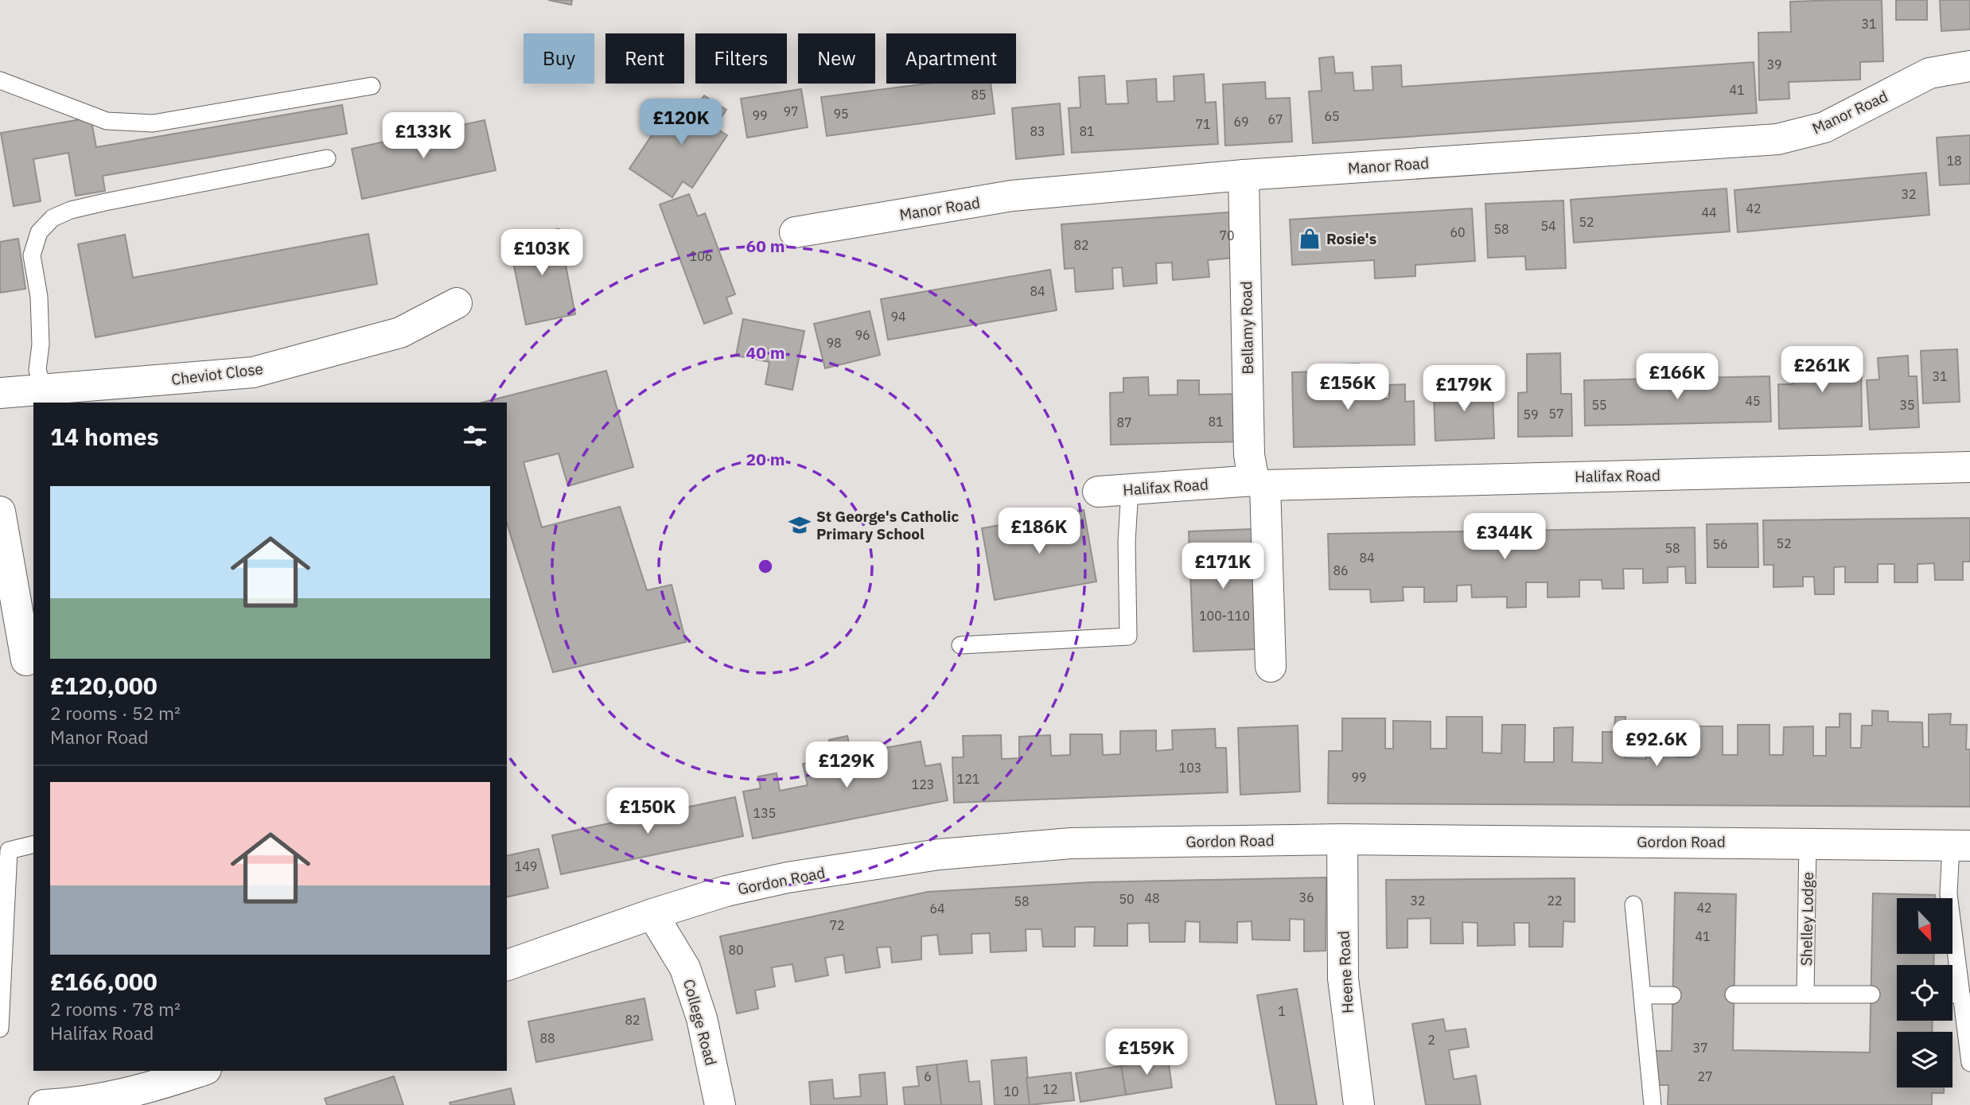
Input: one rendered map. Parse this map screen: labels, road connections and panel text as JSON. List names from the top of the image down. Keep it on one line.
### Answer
{"streets":{"street":["Manor Road","Bellamy Road","Cheviot Close","Halifax Road","Gordon Road","Heene Road","College Road"],"lane":["Shelley Lodge"]},"crossings":[["Manor Road","Bellamy Road"],["Bellamy Road","Halifax Road"],["Gordon Road","Shelley Lodge"],["Gordon Road","Heene Road"],["Gordon Road","College Road"]],"places":{"shop":["Rosie's"],"school or university":["St George's Catholic Primary School"]},"house_numbers":["31","39","41","85","97","95","99","65","67","69","71","83","81","18","32","42","44","52","54","58","60","70","82","106","84","94","96","98","31","45","55","35","57","59","81","87","52","56","58","84","86","100-110","103","99","121","123","135","149","36","48","50","32","22","58","42","64","72","41","80","1","82","88","2","37","6","27","12","10"],"north":"bottom right","page":{"chip":["Buy","Rent","Filters","New","Apartment"],"price":["£120K","£133K","£103K","£261K","£166K","£156K","£179K","£186K","£344K","£171K","£92.6K","£129K","£150K","£159K"],"heading":"14 homes","list":[{"name":"£120,000","note":"2 rooms · 52 m² · Manor Road"},{"name":"£166,000","note":"2 rooms · 78 m² · Halifax Road"}]},"rings":["60 m","40 m","20 m"]}
